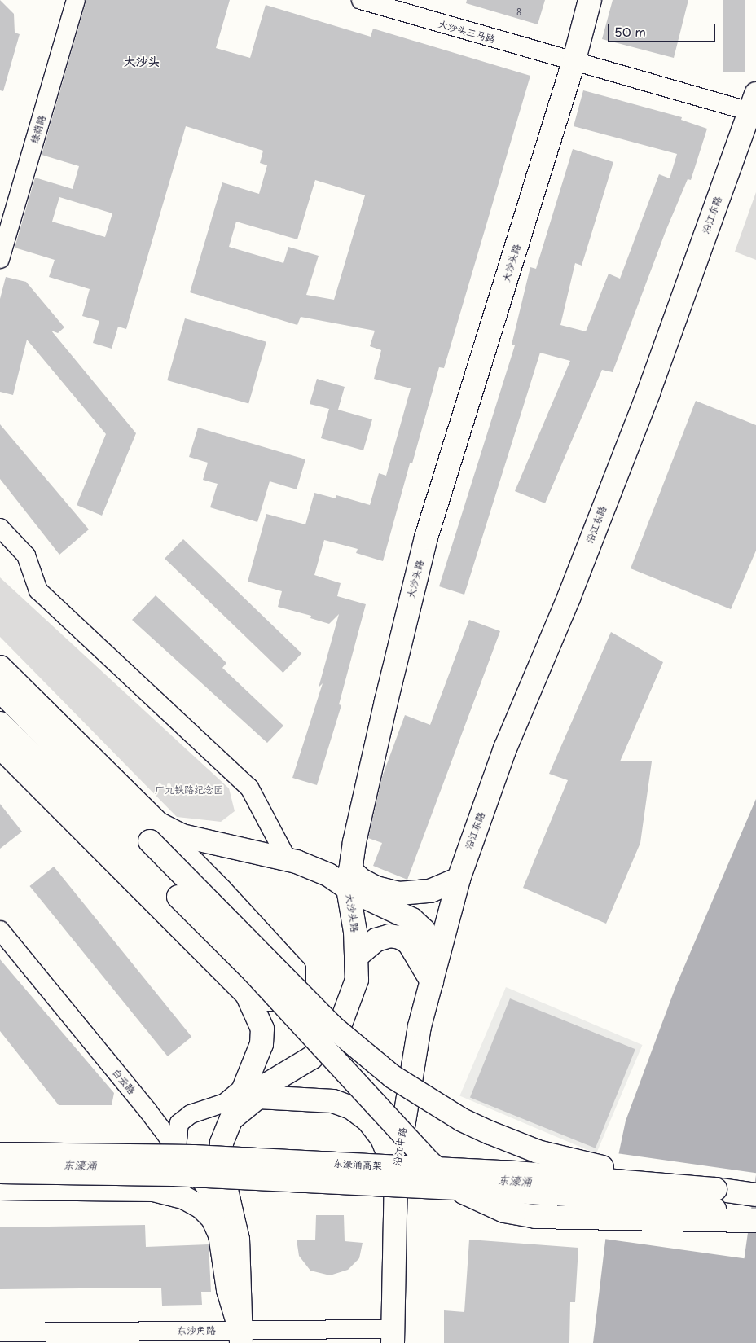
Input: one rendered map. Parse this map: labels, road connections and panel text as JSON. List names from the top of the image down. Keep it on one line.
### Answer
{"streets":{"main road":["沿江东路","大沙头路","沿江中路","东濠涌高架"],"street":["大沙头三马路","绿荫路","白云路","东沙角路"]},"crossings":[["大沙头三马路","沿江东路"],["大沙头三马路","大沙头路"],["沿江东路","沿江中路"],["沿江中路","东沙角路"]],"districts":["大沙头"],"water":["东濠涌"],"parks":["广九铁路纪念园"],"house_numbers":["8"],"scale_bar":"50 m"}
